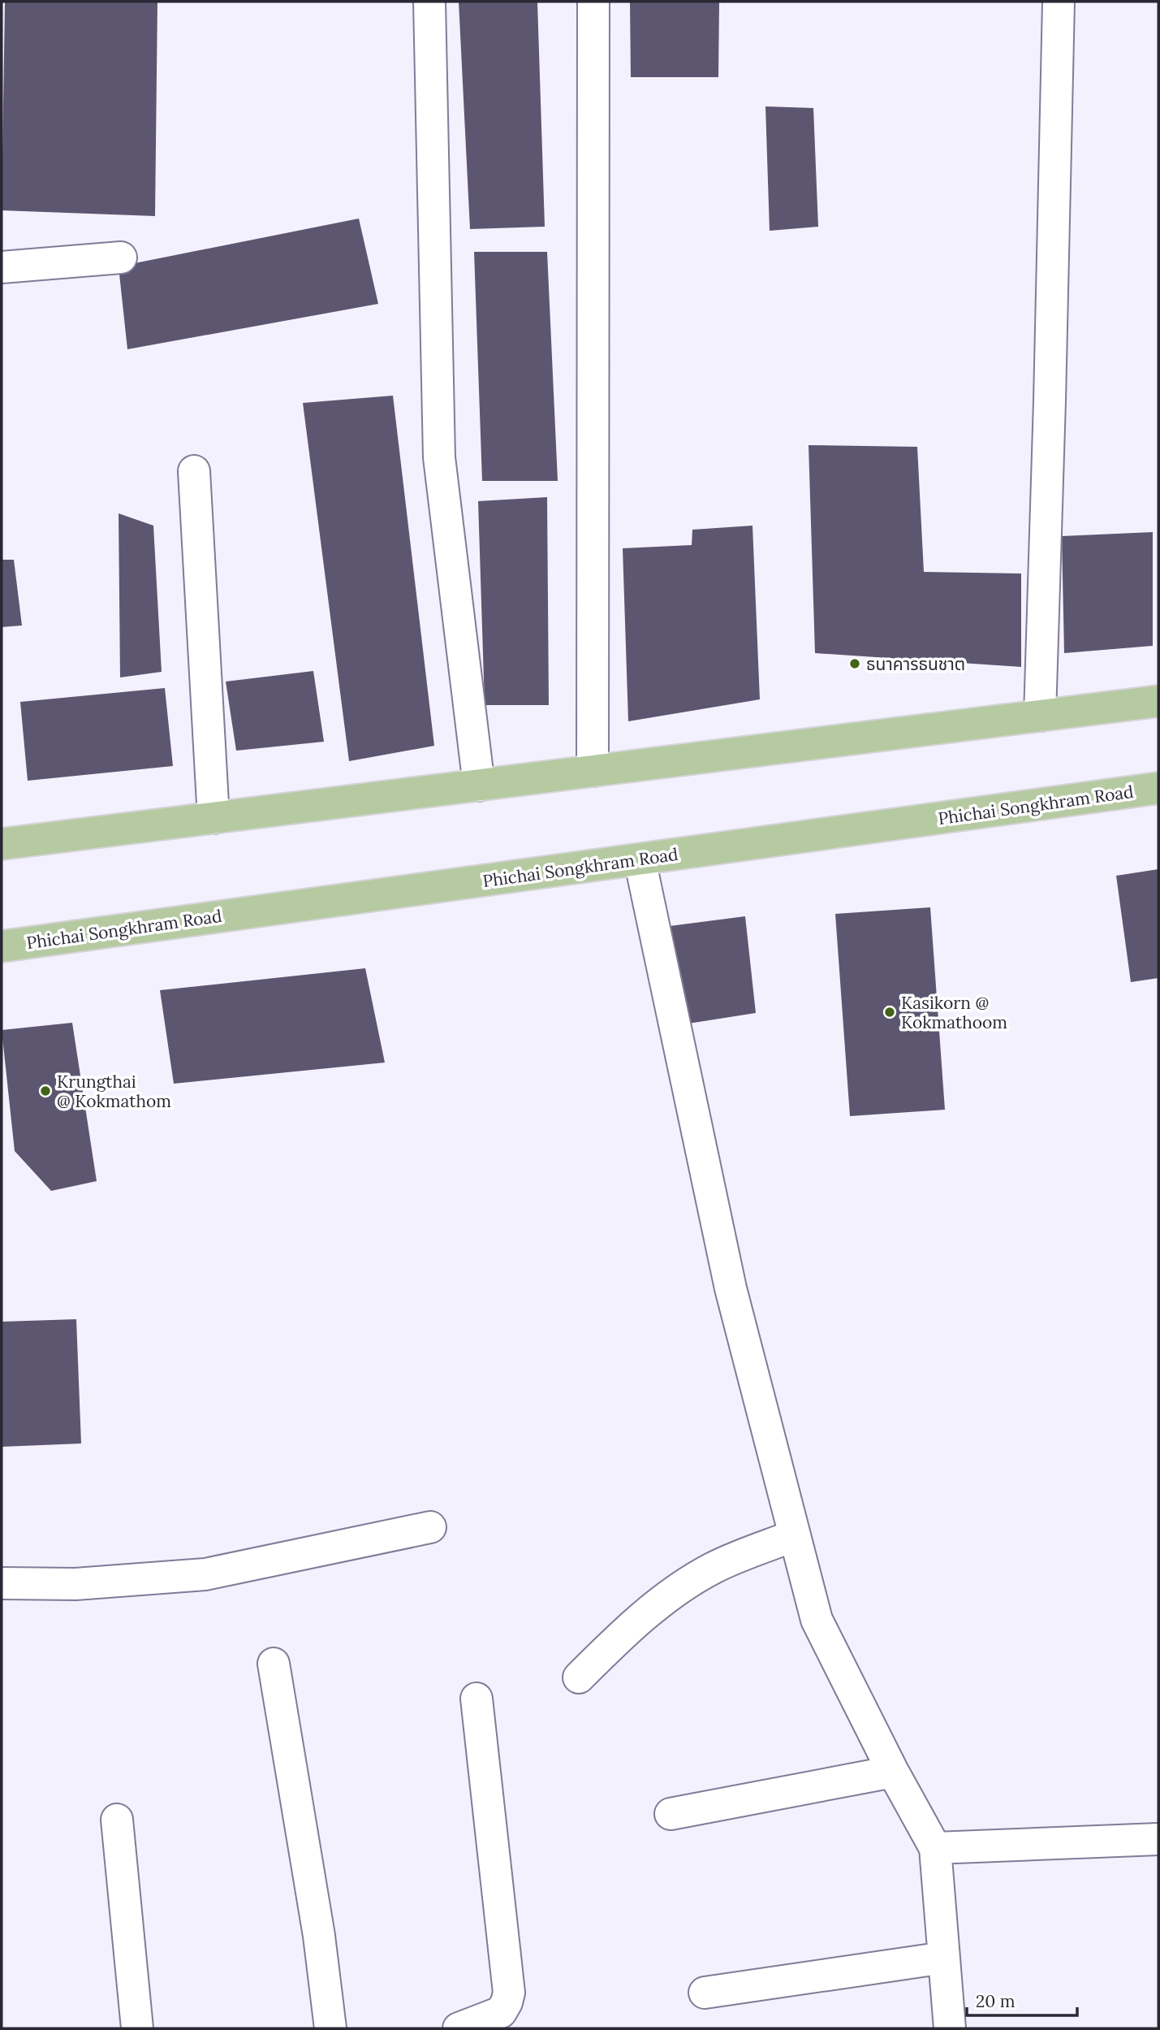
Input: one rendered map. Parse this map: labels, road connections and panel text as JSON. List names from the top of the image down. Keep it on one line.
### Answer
{"streets":{"main road":["Phichai Songkhram Road"]},"places":["ธนาคารธนชาต","Kasikorn @ Kokmathoom","Krungthai @ Kokmathom"],"scale_bar":"20 m"}
